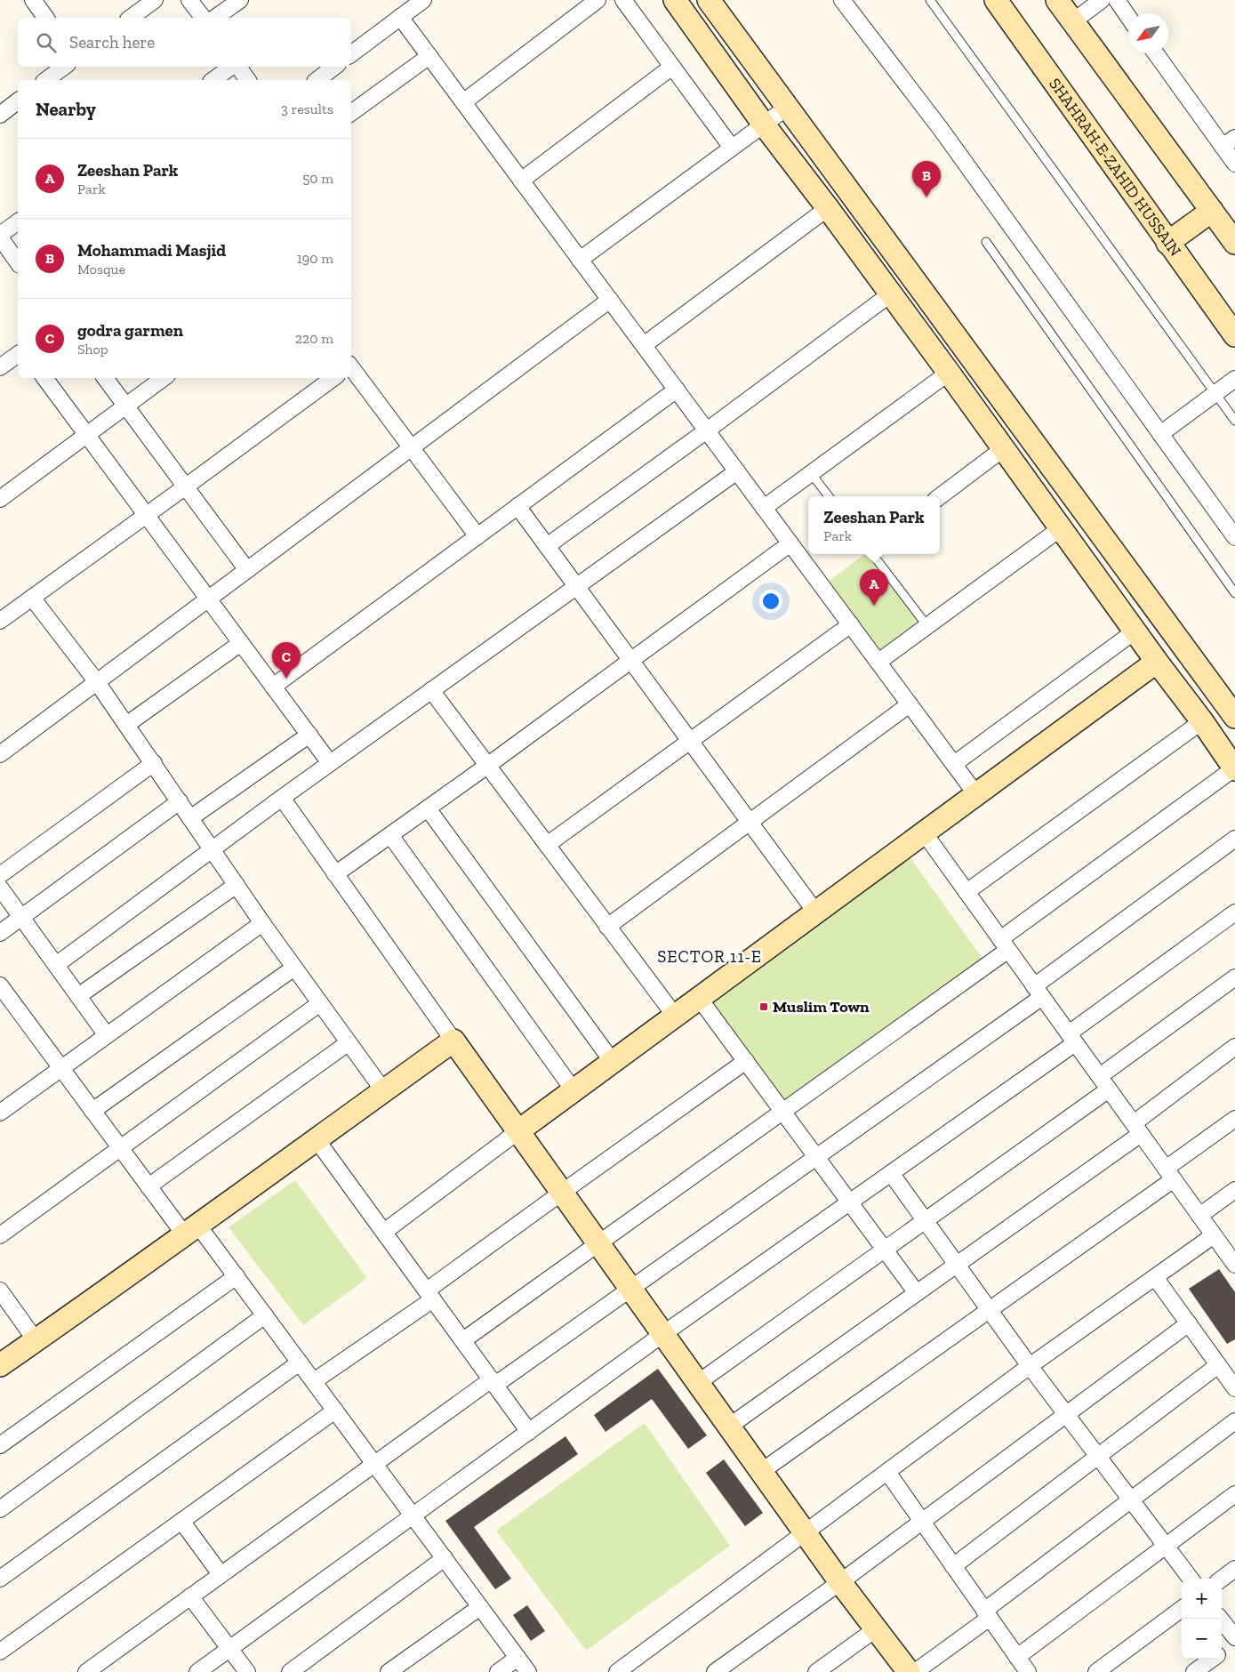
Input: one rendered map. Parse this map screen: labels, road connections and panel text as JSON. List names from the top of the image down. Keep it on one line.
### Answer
{"streets":{"street":["SHAHRAH-E-ZAHID HUSSAIN"]},"districts":["SECTOR 11-E"],"places":{"transit":["Muslim Town"]},"north":"bottom left","page":{"search":"Search here","heading":["Nearby","3 results"],"list":[{"mark":"A","name":"Zeeshan Park","note":"Park","value":"50 m"},{"mark":"B","name":"Mohammadi Masjid","note":"Mosque","value":"190 m"},{"mark":"C","name":"godra garmen","note":"Shop","value":"220 m"}],"pins":["B","A","C"],"popup":["Zeeshan Park","Park"],"map_buttons":["+","−"]}}
